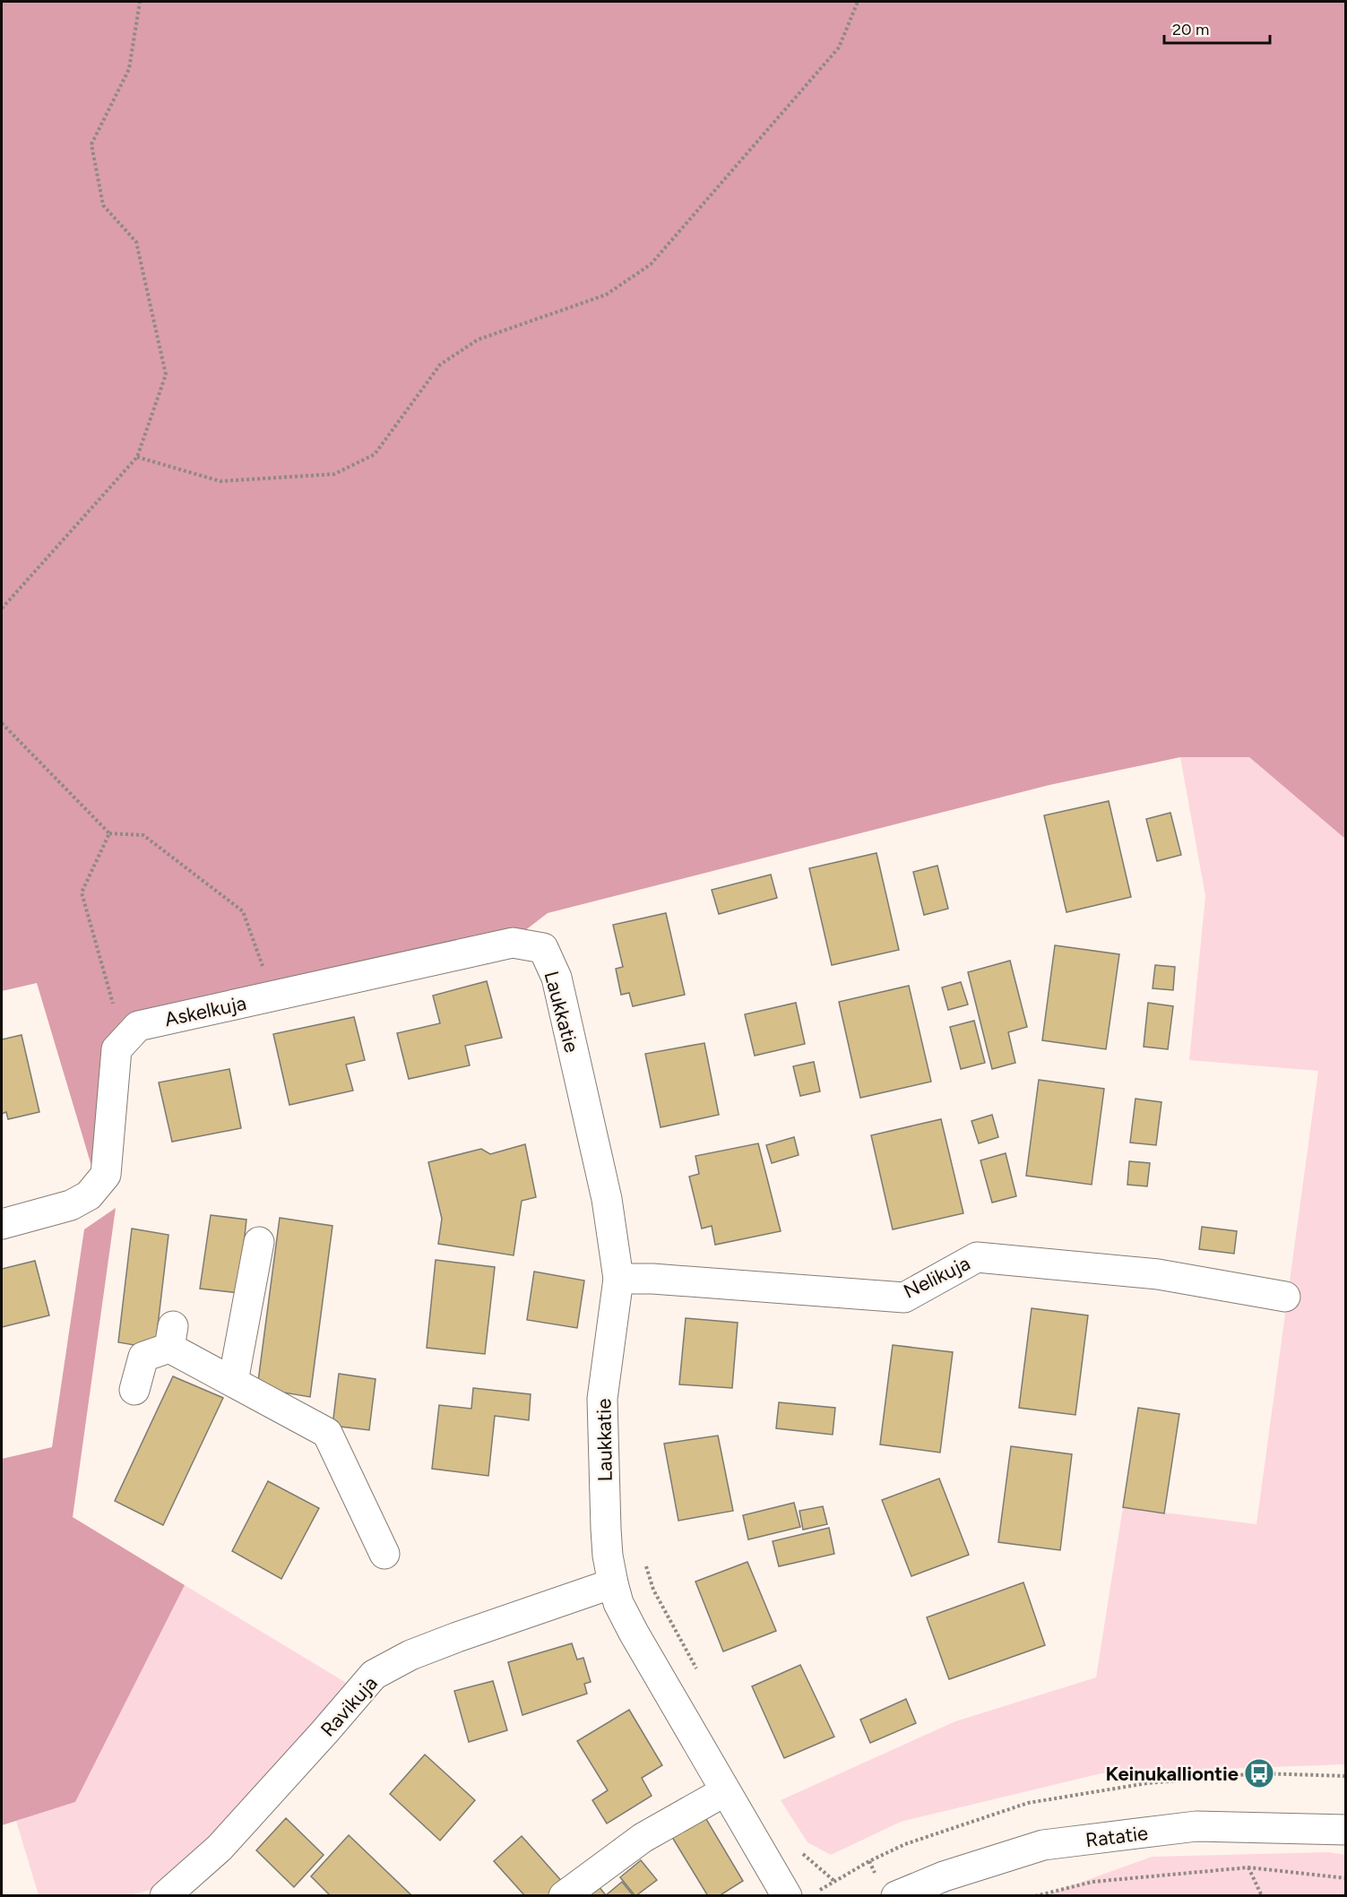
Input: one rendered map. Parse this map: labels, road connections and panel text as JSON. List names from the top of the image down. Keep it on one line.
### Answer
{"streets":{"street":["Askelkuja","Laukkatie","Nelikuja","Ravikuja","Ratatie"]},"crossings":[["Askelkuja","Laukkatie"],["Laukkatie","Nelikuja"],["Laukkatie","Ravikuja"]],"places":{"bus stop":["Keinukalliontie"]},"scale_bar":"20 m"}
